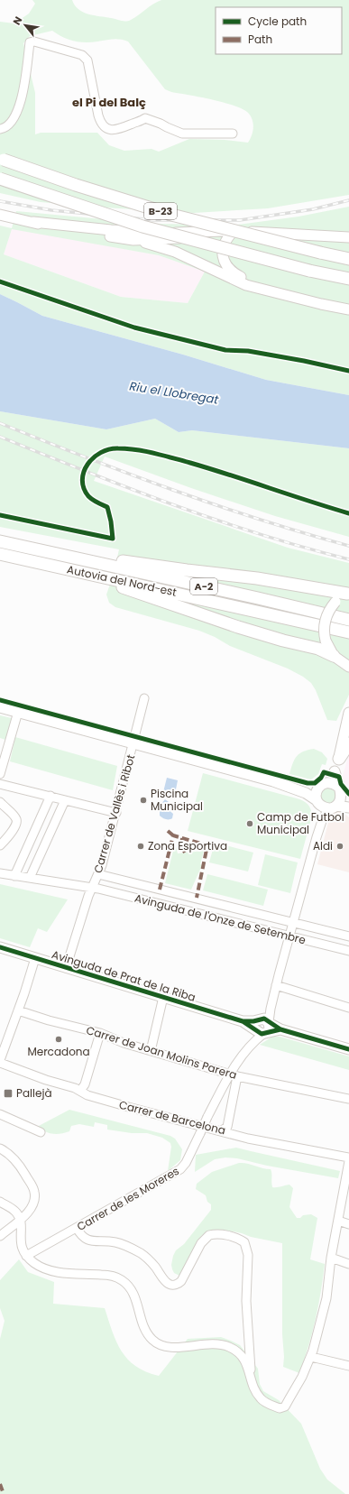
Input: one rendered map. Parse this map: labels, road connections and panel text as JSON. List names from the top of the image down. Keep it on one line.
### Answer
{"streets":{"highway":["B-23","Autovia del Nord-est","A-2"],"main road":["Avinguda de Prat de la Riba"],"street":["Carrer de Vallès i Ribot","Avinguda de l'Onze de Setembre","Carrer de Joan Molins Parera","Carrer de Barcelona","Carrer de les Moreres"]},"crossings":[["Carrer de Vallès i Ribot","Avinguda de l'Onze de Setembre"],["Carrer de Vallès i Ribot","Avinguda de Prat de la Riba"],["Avinguda de l'Onze de Setembre","Carrer de les Moreres"],["Avinguda de Prat de la Riba","Carrer de les Moreres"],["Carrer de Joan Molins Parera","Carrer de les Moreres"]],"districts":["el Pi del Balç"],"water":["Riu el Llobregat"],"places":{"other":["Piscina Municipal","Camp de Futbol Municipal","Zona Esportiva","Aldi","Mercadona"],"transit":["Pallejà"]},"legend":["Cycle path","Path"],"north":"top left"}
